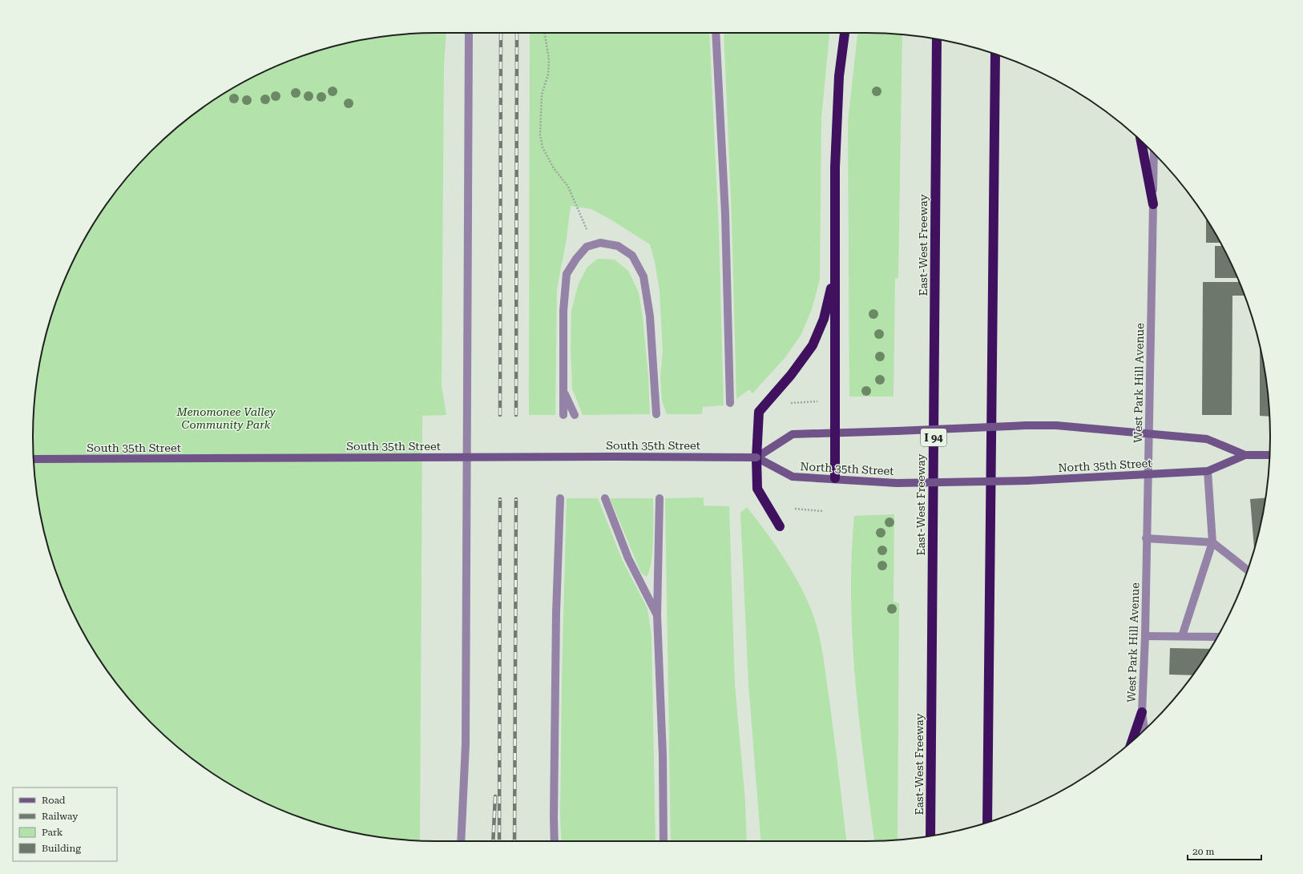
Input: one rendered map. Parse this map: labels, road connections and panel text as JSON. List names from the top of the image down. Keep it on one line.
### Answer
{"streets":{"highway":["East-West Freeway","I 94"],"main road":["South 35th Street","North 35th Street"],"street":["West Park Hill Avenue"]},"crossings":[["West Park Hill Avenue","North 35th Street"],["South 35th Street","North 35th Street"]],"parks":["Menomonee Valley Community Park"],"legend":["Road","Railway","Park","Building"],"scale_bar":"20 m"}
